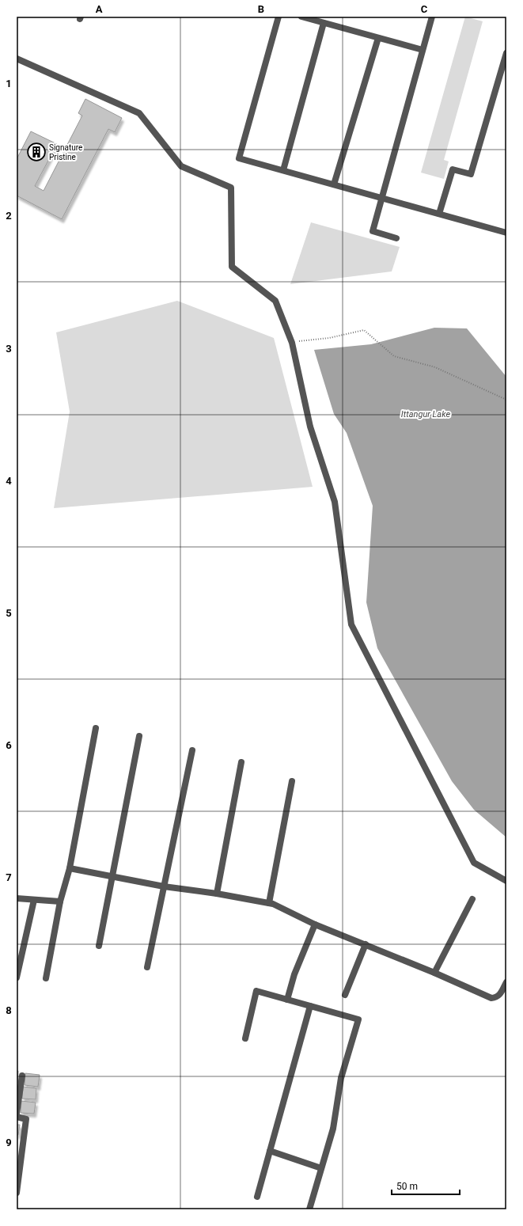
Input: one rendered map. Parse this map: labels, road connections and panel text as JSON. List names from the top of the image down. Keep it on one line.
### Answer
{"water":["Ittangur Lake"],"places":{"building":["Signature Pristine"]},"scale_bar":"50 m","grid":{"columns":["A","B","C"],"rows":["1","2","3","4","5","6","7","8","9"]}}
